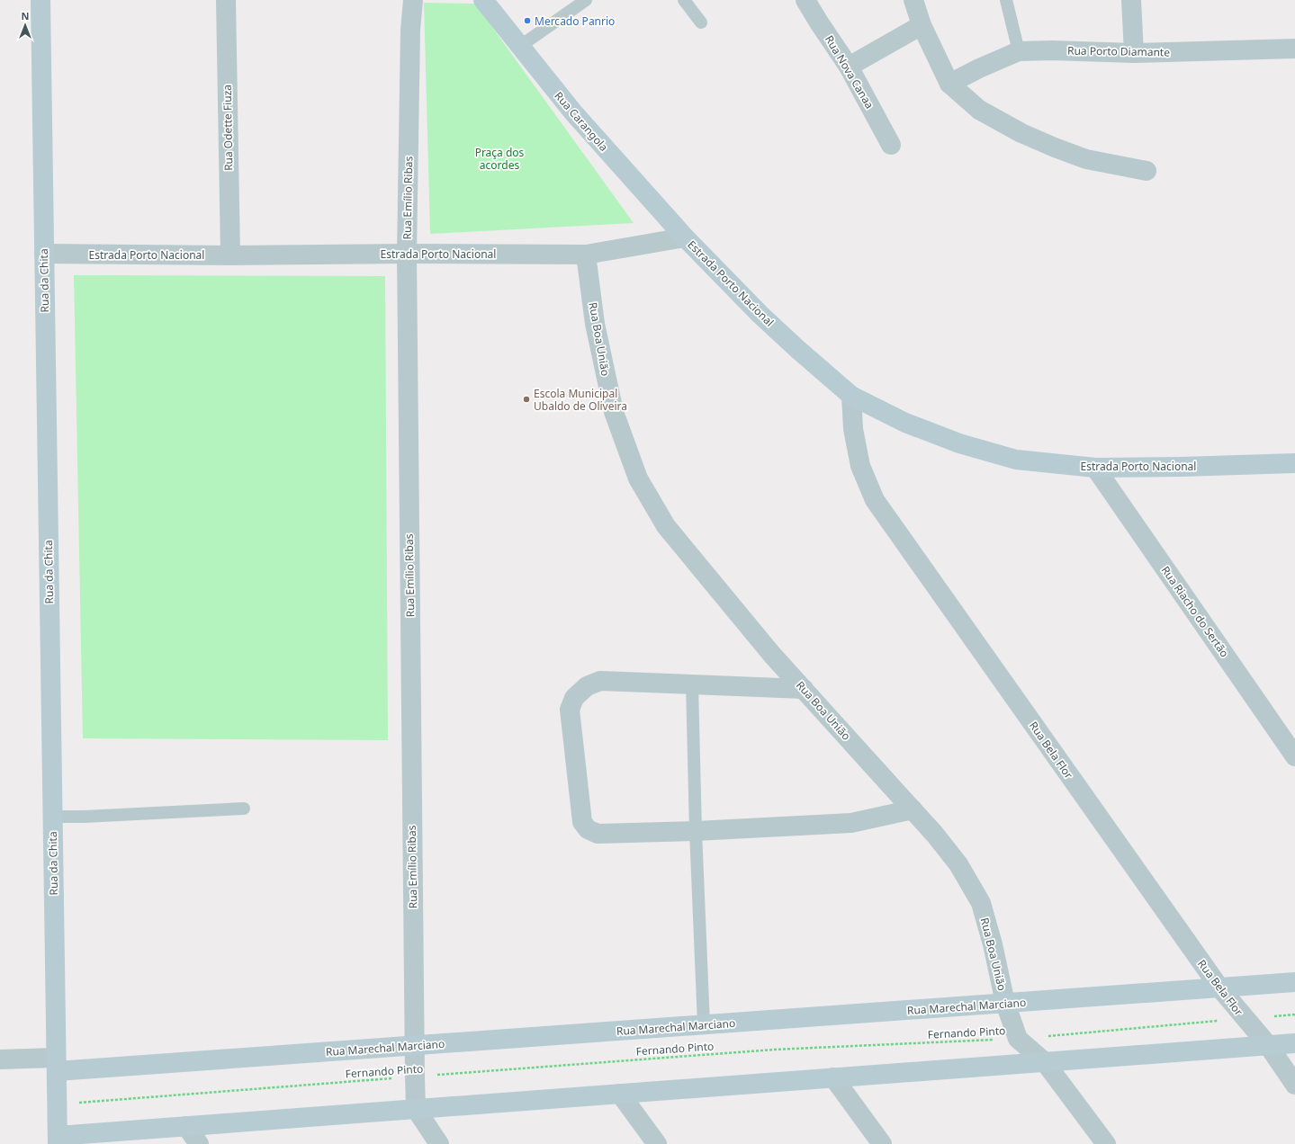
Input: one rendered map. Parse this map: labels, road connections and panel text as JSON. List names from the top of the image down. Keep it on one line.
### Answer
{"streets":{"main road":["Rua Carangola","Estrada Porto Nacional","Rua da Chita","Rua Marechal Marciano"],"street":["Rua Porto Diamante","Rua Nova Canaa","Rua Odette Fiuza","Rua Emílio Ribas","Rua Boa União","Rua Riacho do Sertão","Rua Bela Flor"],"path":["Fernando Pinto"]},"crossings":[["Rua Carangola","Estrada Porto Nacional"],["Rua Odette Fiuza","Estrada Porto Nacional"],["Rua Emílio Ribas","Estrada Porto Nacional"],["Rua Emílio Ribas","Rua Marechal Marciano"],["Rua Emílio Ribas","Fernando Pinto"],["Estrada Porto Nacional","Rua da Chita"],["Estrada Porto Nacional","Rua Boa União"],["Estrada Porto Nacional","Rua Riacho do Sertão"],["Estrada Porto Nacional","Rua Bela Flor"],["Rua da Chita","Rua Marechal Marciano"],["Rua da Chita","Fernando Pinto"],["Rua Boa União","Rua Marechal Marciano"],["Rua Boa União","Fernando Pinto"],["Rua Bela Flor","Rua Marechal Marciano"],["Rua Bela Flor","Fernando Pinto"]],"parks":["Praça dos acordes"],"places":["Mercado Panrio","Escola Municipal Ubaldo de Oliveira"],"north":"top"}
